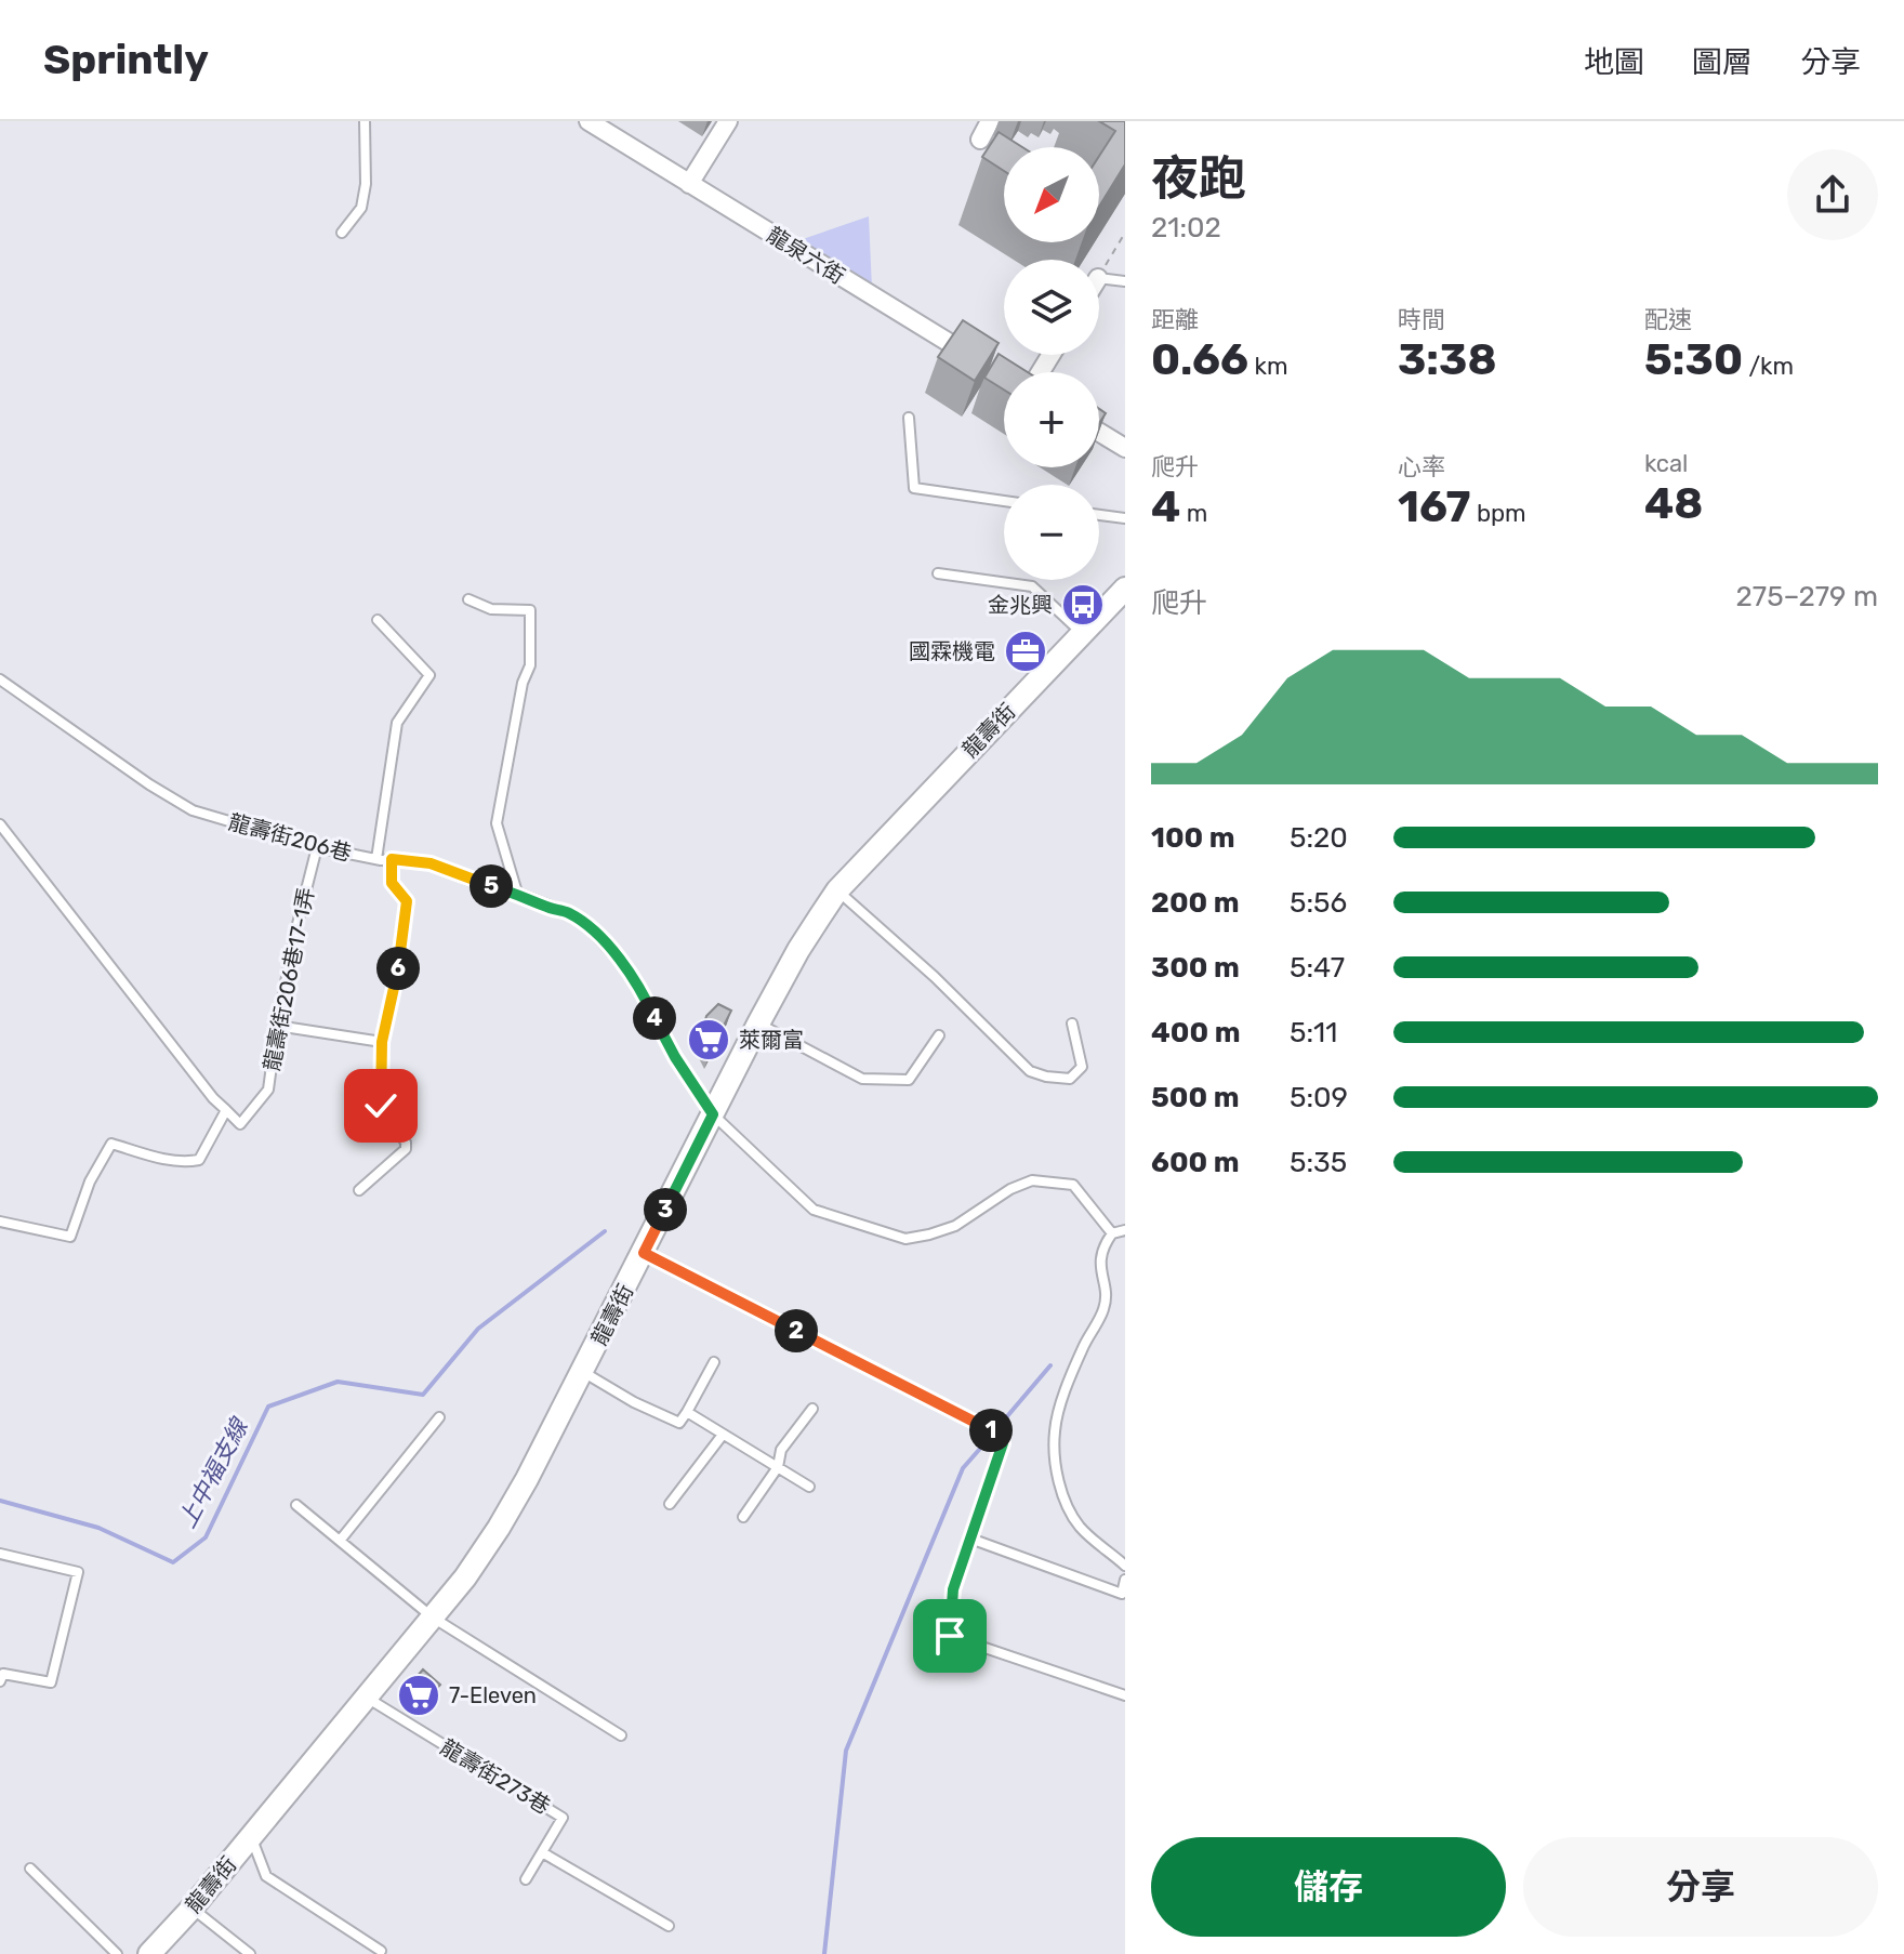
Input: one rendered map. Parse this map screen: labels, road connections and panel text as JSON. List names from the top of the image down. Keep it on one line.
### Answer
{"streets":{"street":["龍泉六街","龍壽街"],"lane":["龍壽街206巷","龍壽街206巷17-1弄","龍壽街273巷"]},"crossings":[["龍壽街","龍壽街206巷"],["龍壽街","龍壽街273巷"],["龍壽街206巷","龍壽街206巷17-1弄"]],"water":["上中福支線"],"places":{"bus stop":["金兆興"],"office":["國霖機電"],"supermarket":["萊爾富","7-Eleven"]},"north":"bottom left","page":{"header":"Sprintly","nav":["地圖","圖層","分享"],"heading":["夜跑","21:02"],"map_buttons":["+","−"],"stats":[["距離","0.66 km"],["時間","3:38"],["配速","5:30 /km"],["爬升","4 m"],["心率","167 bpm"],["kcal","48"]],"chart":["爬升","275–279 m"],"list":[{"name":"100 m","note":"5:20"},{"name":"200 m","note":"5:56"},{"name":"300 m","note":"5:47"},{"name":"400 m","note":"5:11"},{"name":"500 m","note":"5:09"},{"name":"600 m","note":"5:35"}],"pins":["5","6","4","3","2","1"],"buttons":["儲存","分享"]}}
